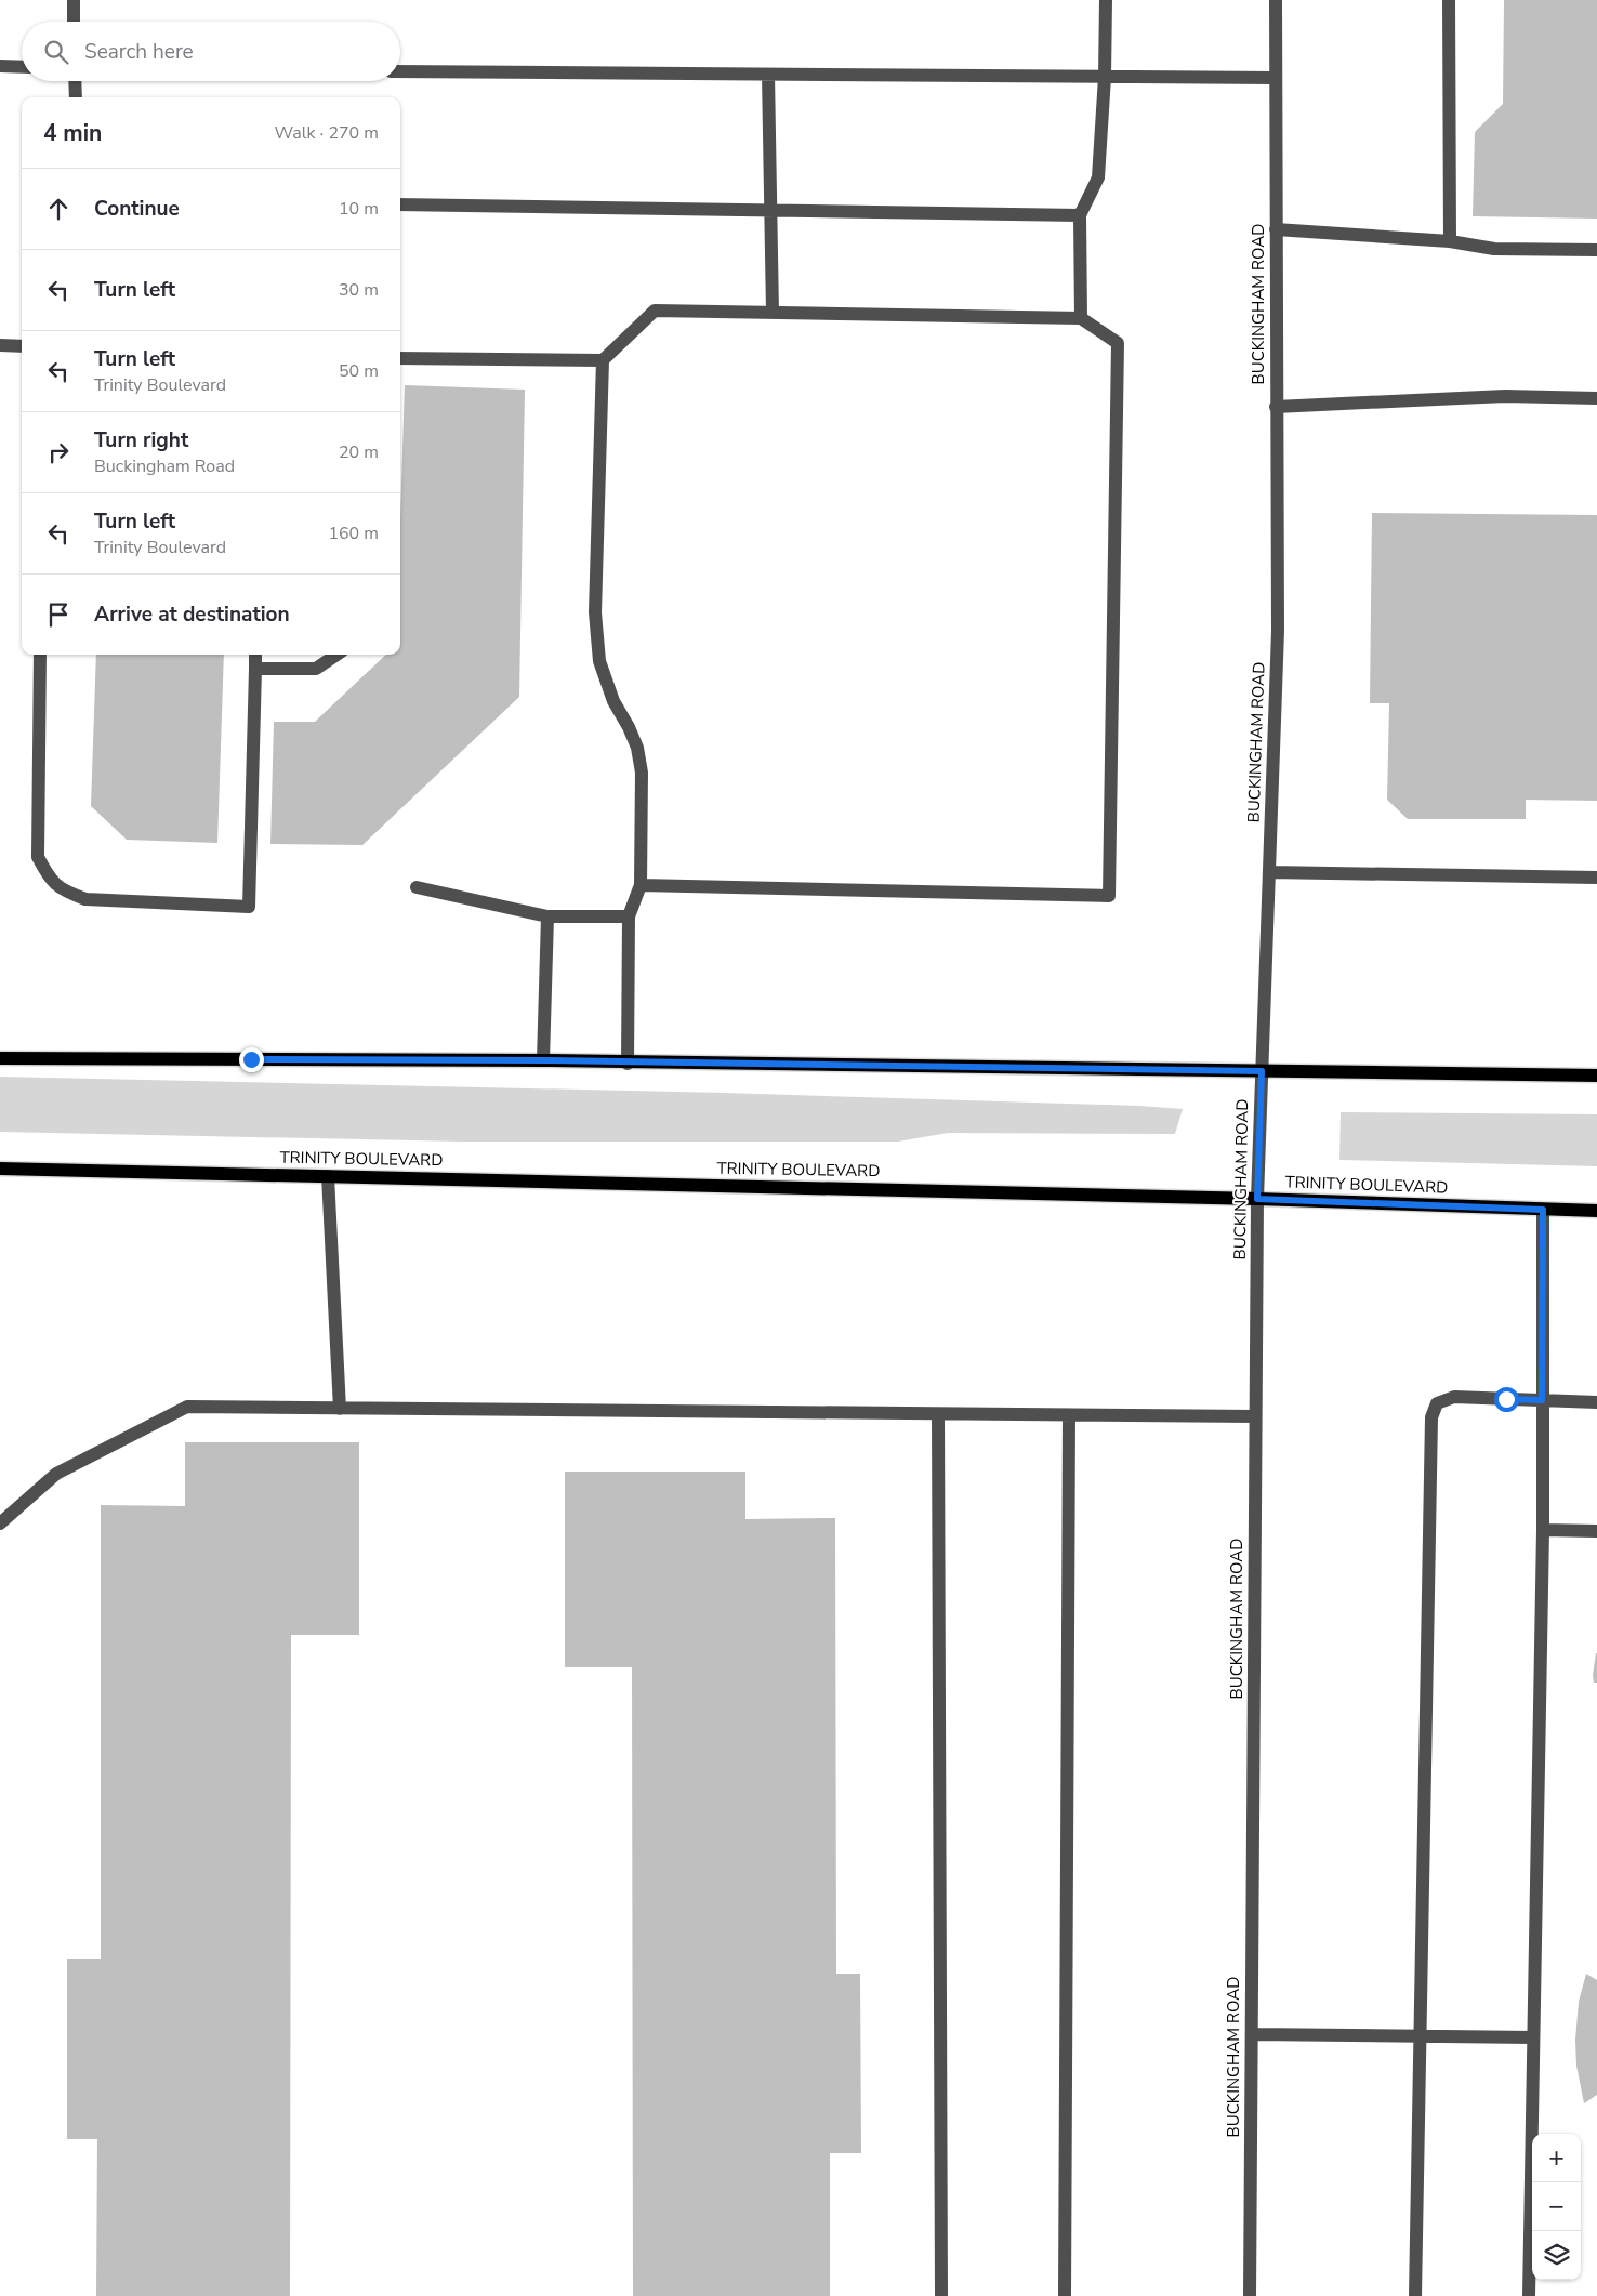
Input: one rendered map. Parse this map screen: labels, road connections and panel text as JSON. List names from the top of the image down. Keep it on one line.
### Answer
{"streets":{"main road":["TRINITY BOULEVARD"],"street":["BUCKINGHAM ROAD"]},"crossings":[["BUCKINGHAM ROAD","TRINITY BOULEVARD"]],"page":{"search":"Search here","heading":["4 min","Walk · 270 m"],"list":[["Continue","10 m"],["Turn left","30 m"],["Turn left","Trinity Boulevard","50 m"],["Turn right","Buckingham Road","20 m"],["Turn left","Trinity Boulevard","160 m"],"Arrive at destination"],"map_buttons":["+","−"]}}
